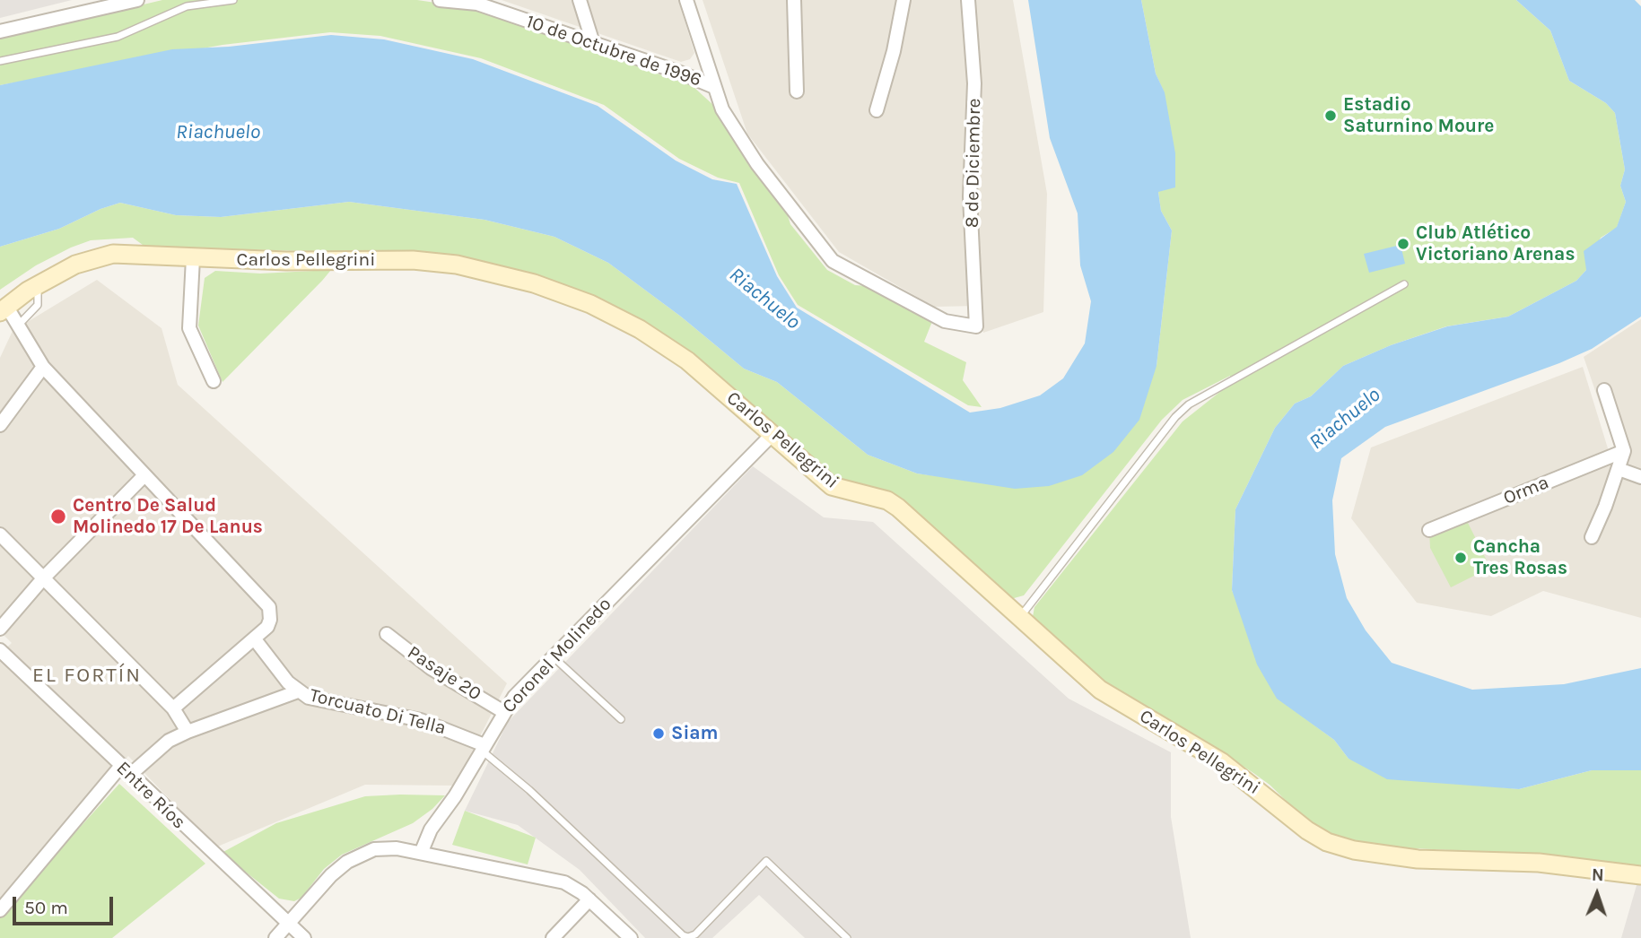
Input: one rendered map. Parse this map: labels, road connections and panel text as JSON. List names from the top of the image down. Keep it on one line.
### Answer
{"streets":{"street":["10 de Octubre de 1996","8 de Diciembre","Carlos Pellegrini","Orma","Coronel Molinedo","Pasaje 20","Torcuato Di Tella","Entre Ríos"]},"crossings":[["10 de Octubre de 1996","8 de Diciembre"],["Carlos Pellegrini","Coronel Molinedo"],["Coronel Molinedo","Pasaje 20"],["Coronel Molinedo","Torcuato Di Tella"]],"districts":["EL FORTÍN"],"water":["Riachuelo"],"places":["Estadio Saturnino Moure","Club Atlético Victoriano Arenas","Centro De Salud Molinedo 17 De Lanus","Cancha Tres Rosas","Siam"],"scale_bar":"50 m","north":"top"}
